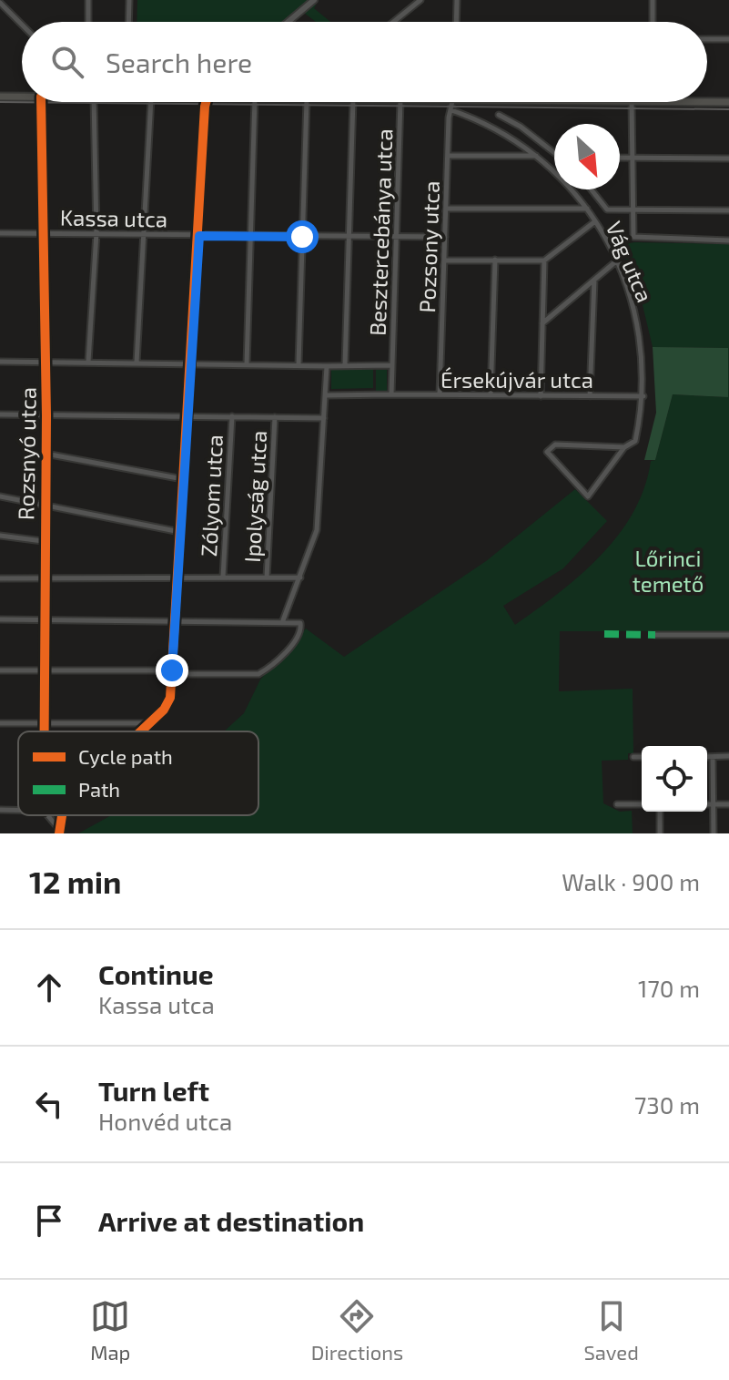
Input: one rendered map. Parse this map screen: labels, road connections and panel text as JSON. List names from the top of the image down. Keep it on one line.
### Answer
{"streets":{"street":["Kassa utca","Besztercebánya utca","Pozsony utca","Vág utca","Érsekújvár utca","Rozsnyó utca","Zólyom utca","Ipolyság utca"]},"crossings":[["Kassa utca","Besztercebánya utca"],["Kassa utca","Pozsony utca"],["Kassa utca","Rozsnyó utca"],["Besztercebánya utca","Érsekújvár utca"],["Pozsony utca","Vág utca"],["Pozsony utca","Érsekújvár utca"],["Vág utca","Érsekújvár utca"]],"parks":["Lőrinci temető"],"legend":["Cycle path","Path"],"north":"bottom right","page":{"search":"Search here","heading":["12 min","Walk · 900 m"],"list":[["Continue","Kassa utca","170 m"],["Turn left","Honvéd utca","730 m"],"Arrive at destination"],"nav":["Map","Directions","Saved"]}}
